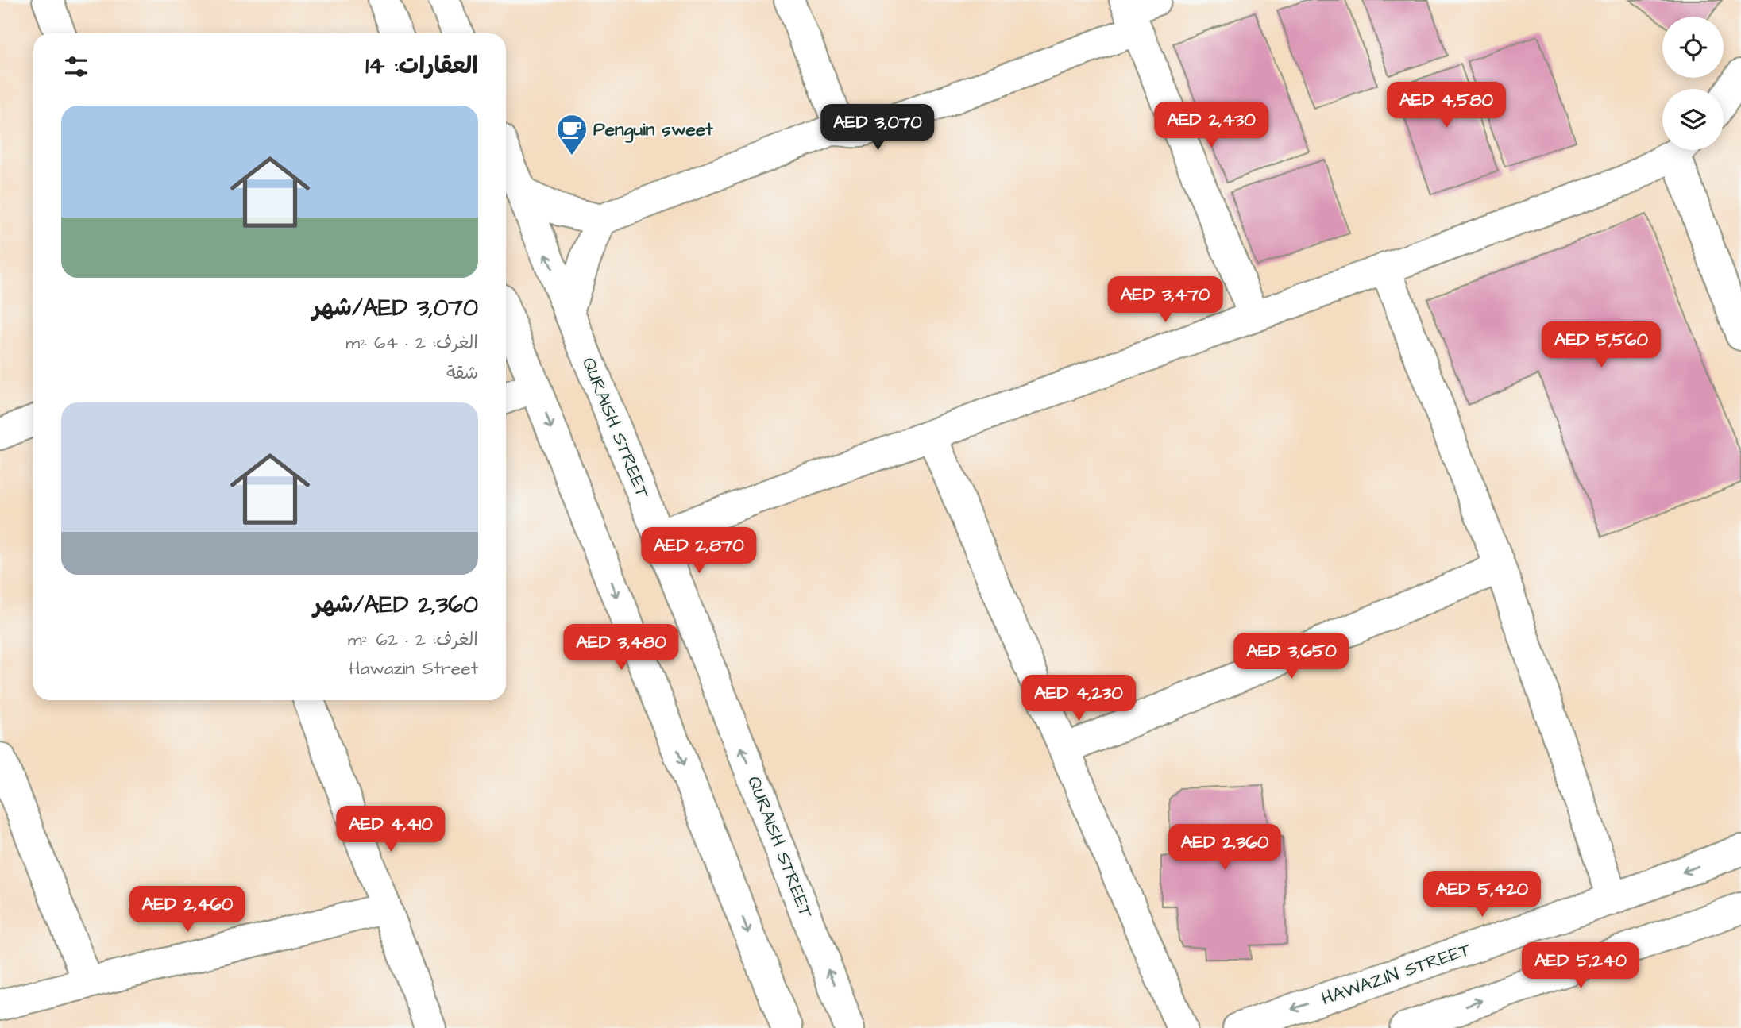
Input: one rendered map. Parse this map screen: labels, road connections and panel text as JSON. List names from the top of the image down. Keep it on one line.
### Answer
{"streets":{"street":["QURAISH STREET","HAWAZIN STREET"]},"places":{"cafe":["Penguin sweet"]},"page":{"heading":"العقارات: 14","price":["AED 4,580","AED 2,430","AED 3,070","AED 3,470","AED 5,560","AED 2,870","AED 3,480","AED 3,650","AED 4,230","AED 4,410","AED 2,360","AED 5,420","AED 2,460","AED 5,240"],"list":[{"name":"AED 3,070/شهر","note":"الغرف: 2 · 64 m² · شقة"},{"name":"AED 2,360/شهر","note":"الغرف: 2 · 62 m² · Hawazin Street"}]}}
